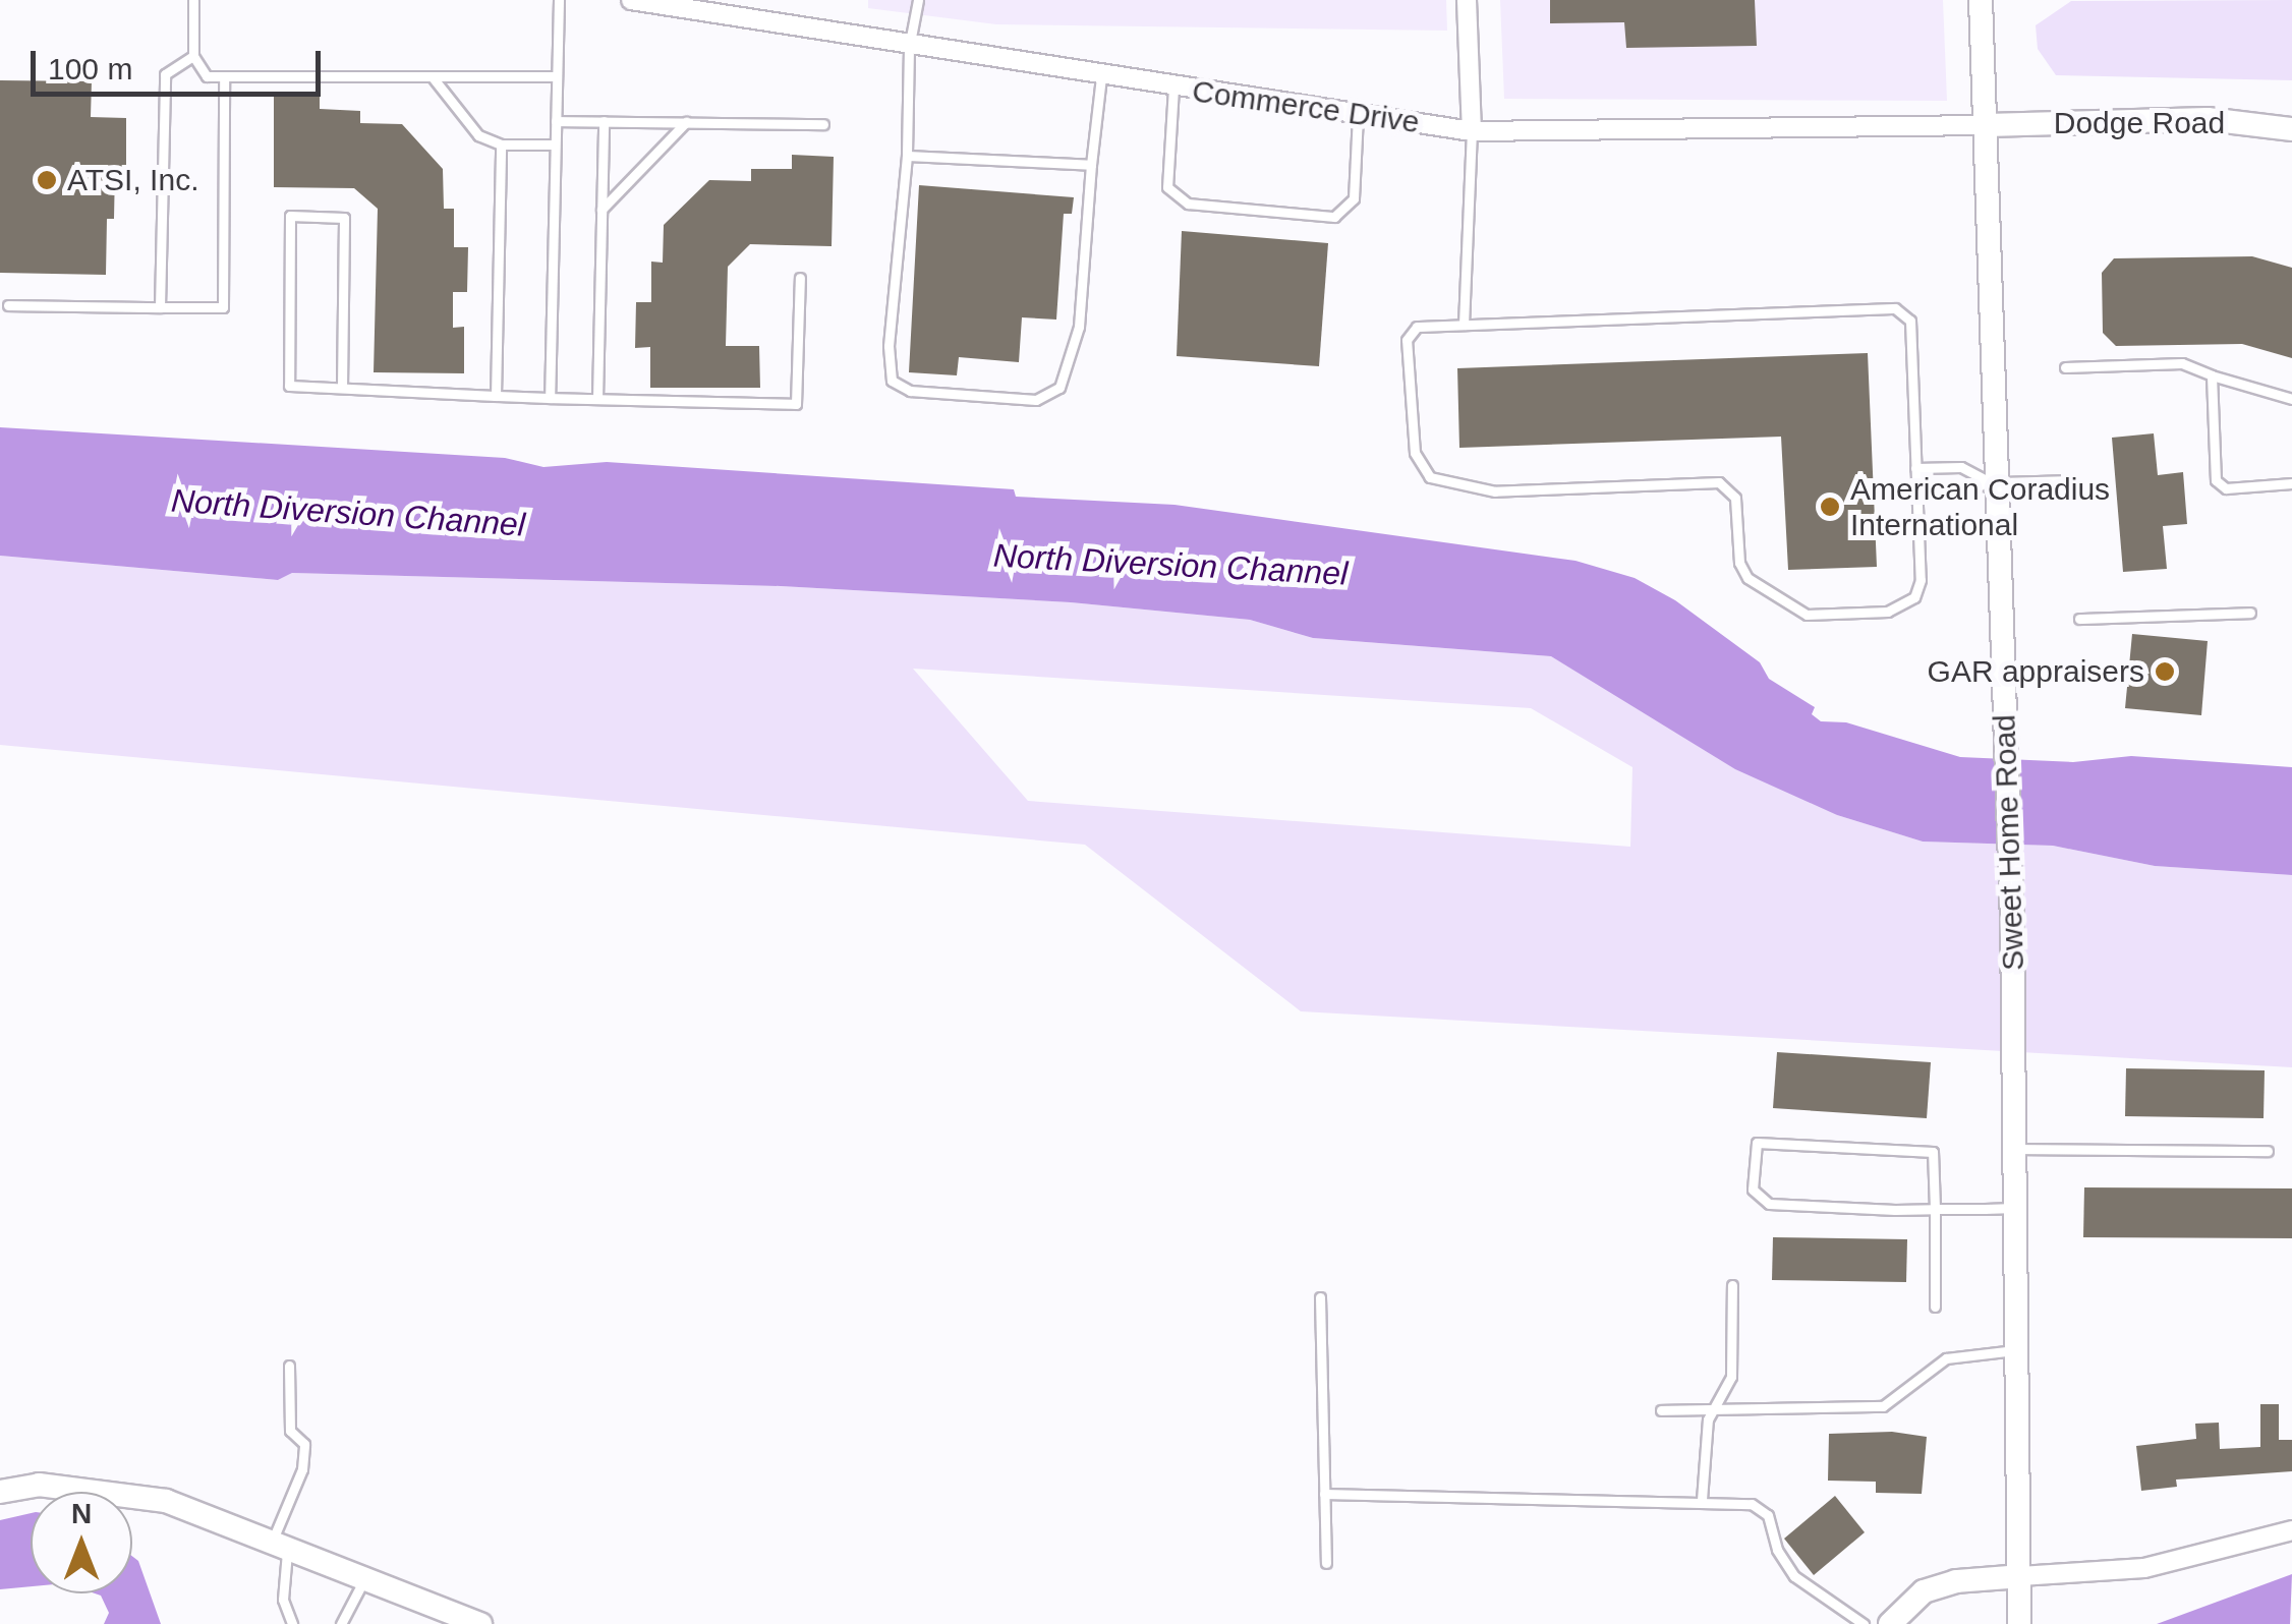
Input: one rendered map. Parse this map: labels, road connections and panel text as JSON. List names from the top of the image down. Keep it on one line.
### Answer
{"streets":{"main road":["Dodge Road","Sweet Home Road"],"street":["Commerce Drive"]},"crossings":[["Commerce Drive","Dodge Road"],["Commerce Drive","Sweet Home Road"],["Dodge Road","Sweet Home Road"]],"water":["North Diversion Channel"],"places":["ATSI, Inc.","American Coradius International","GAR appraisers"],"scale_bar":"100 m","north":"top"}
